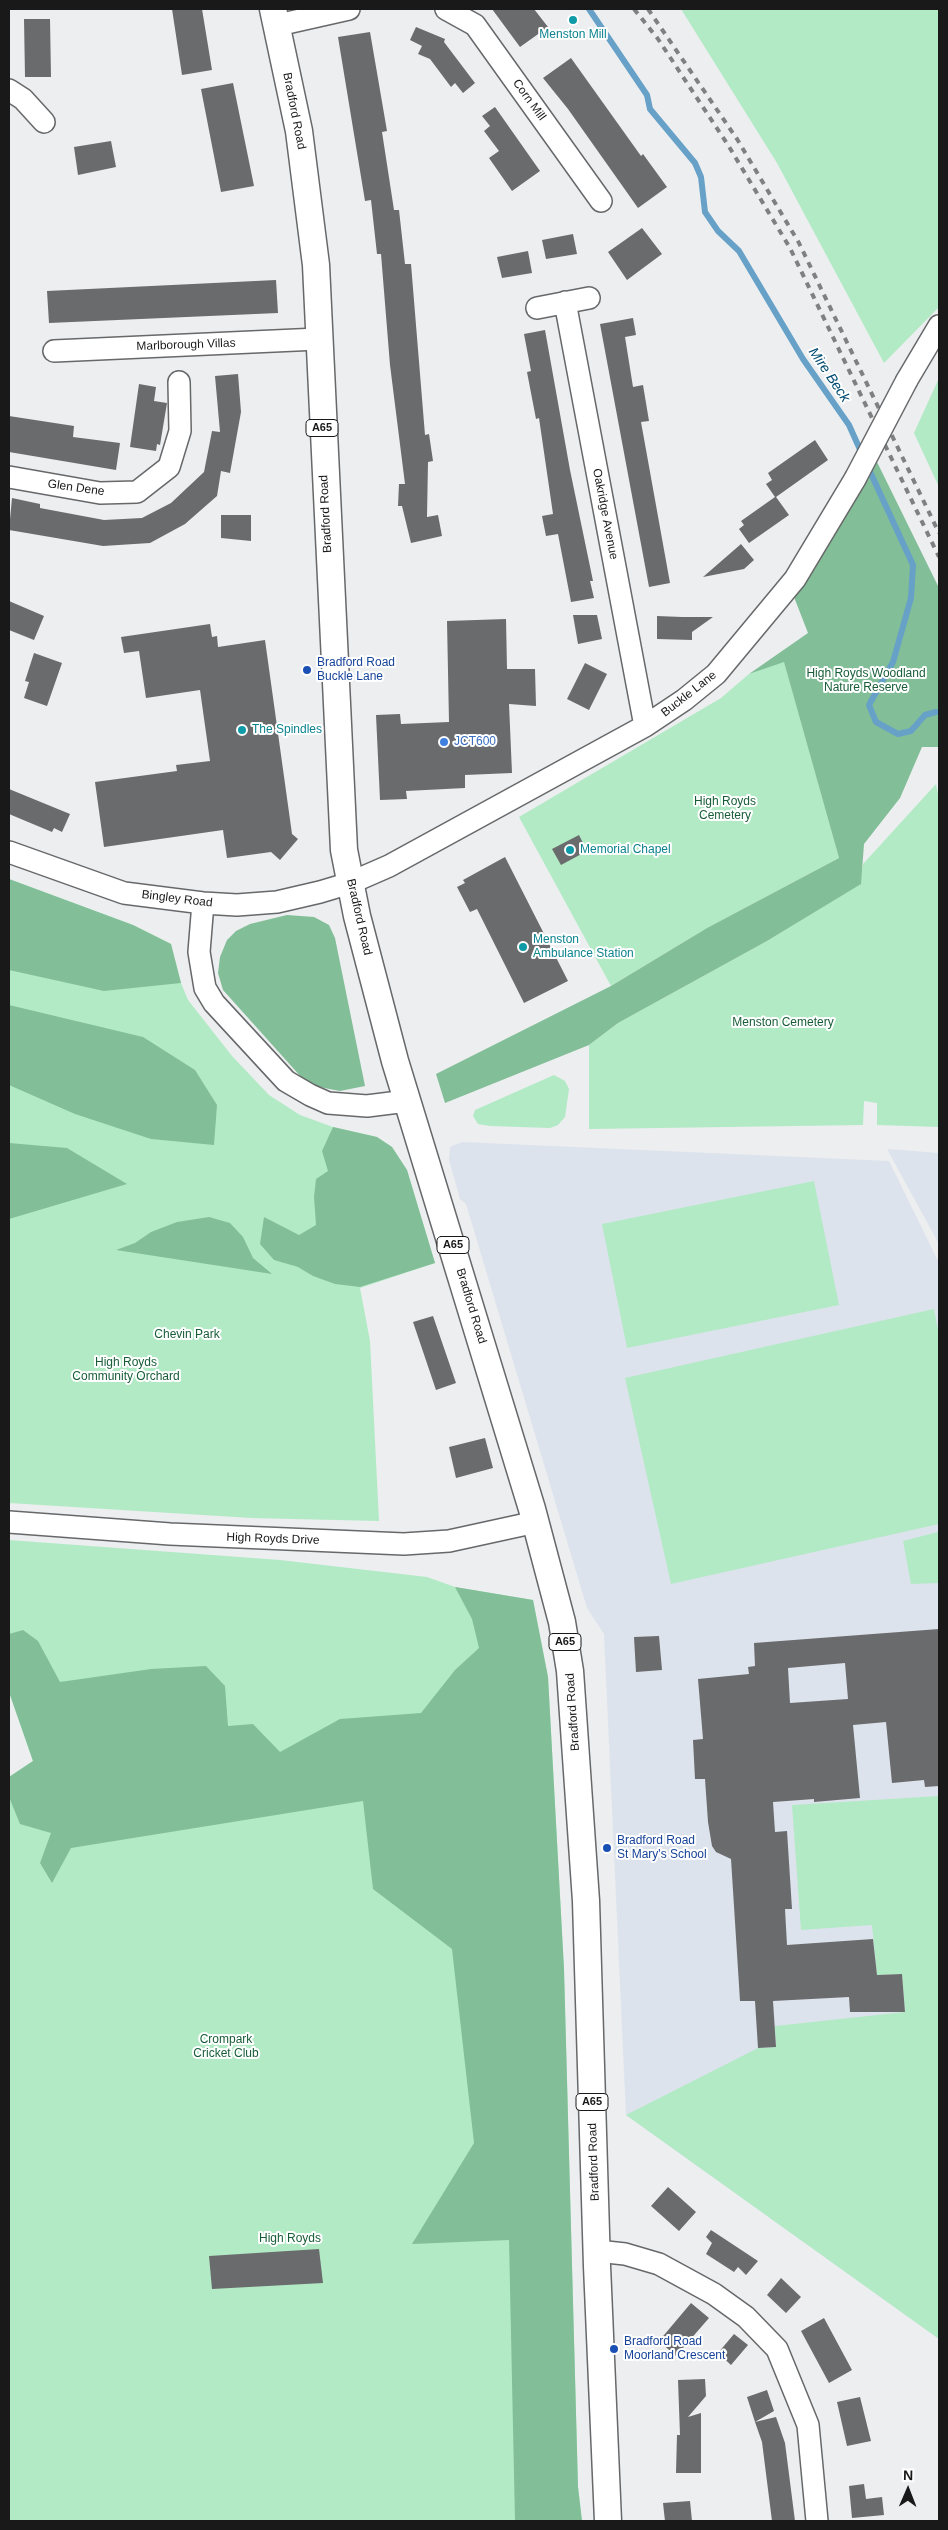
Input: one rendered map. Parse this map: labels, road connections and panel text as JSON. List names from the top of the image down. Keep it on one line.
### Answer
{"streets":{"main road":["Bradford Road","A65"],"street":["Corn Mill","Marlborough Villas","Glen Dene","Oakridge Avenue","Buckle Lane","Bingley Road","High Royds Drive"]},"crossings":[["Bradford Road","Marlborough Villas"],["Bradford Road","Buckle Lane"],["Bradford Road","Bingley Road"],["Bradford Road","High Royds Drive"],["Oakridge Avenue","Buckle Lane"],["Buckle Lane","Bingley Road"]],"water":["Mire Beck"],"parks":["High Royds Woodland Nature Reserve","High Royds Cemetery","Menston Cemetery","Chevin Park","High Royds Community Orchard","Crompark Cricket Club","High Royds"],"places":["Menston Mill","Bradford Road Buckle Lane","The Spindles","JCT600","Memorial Chapel","Menston Ambulance Station","Bradford Road St Mary's School","Bradford Road Moorland Crescent"],"north":"top"}
